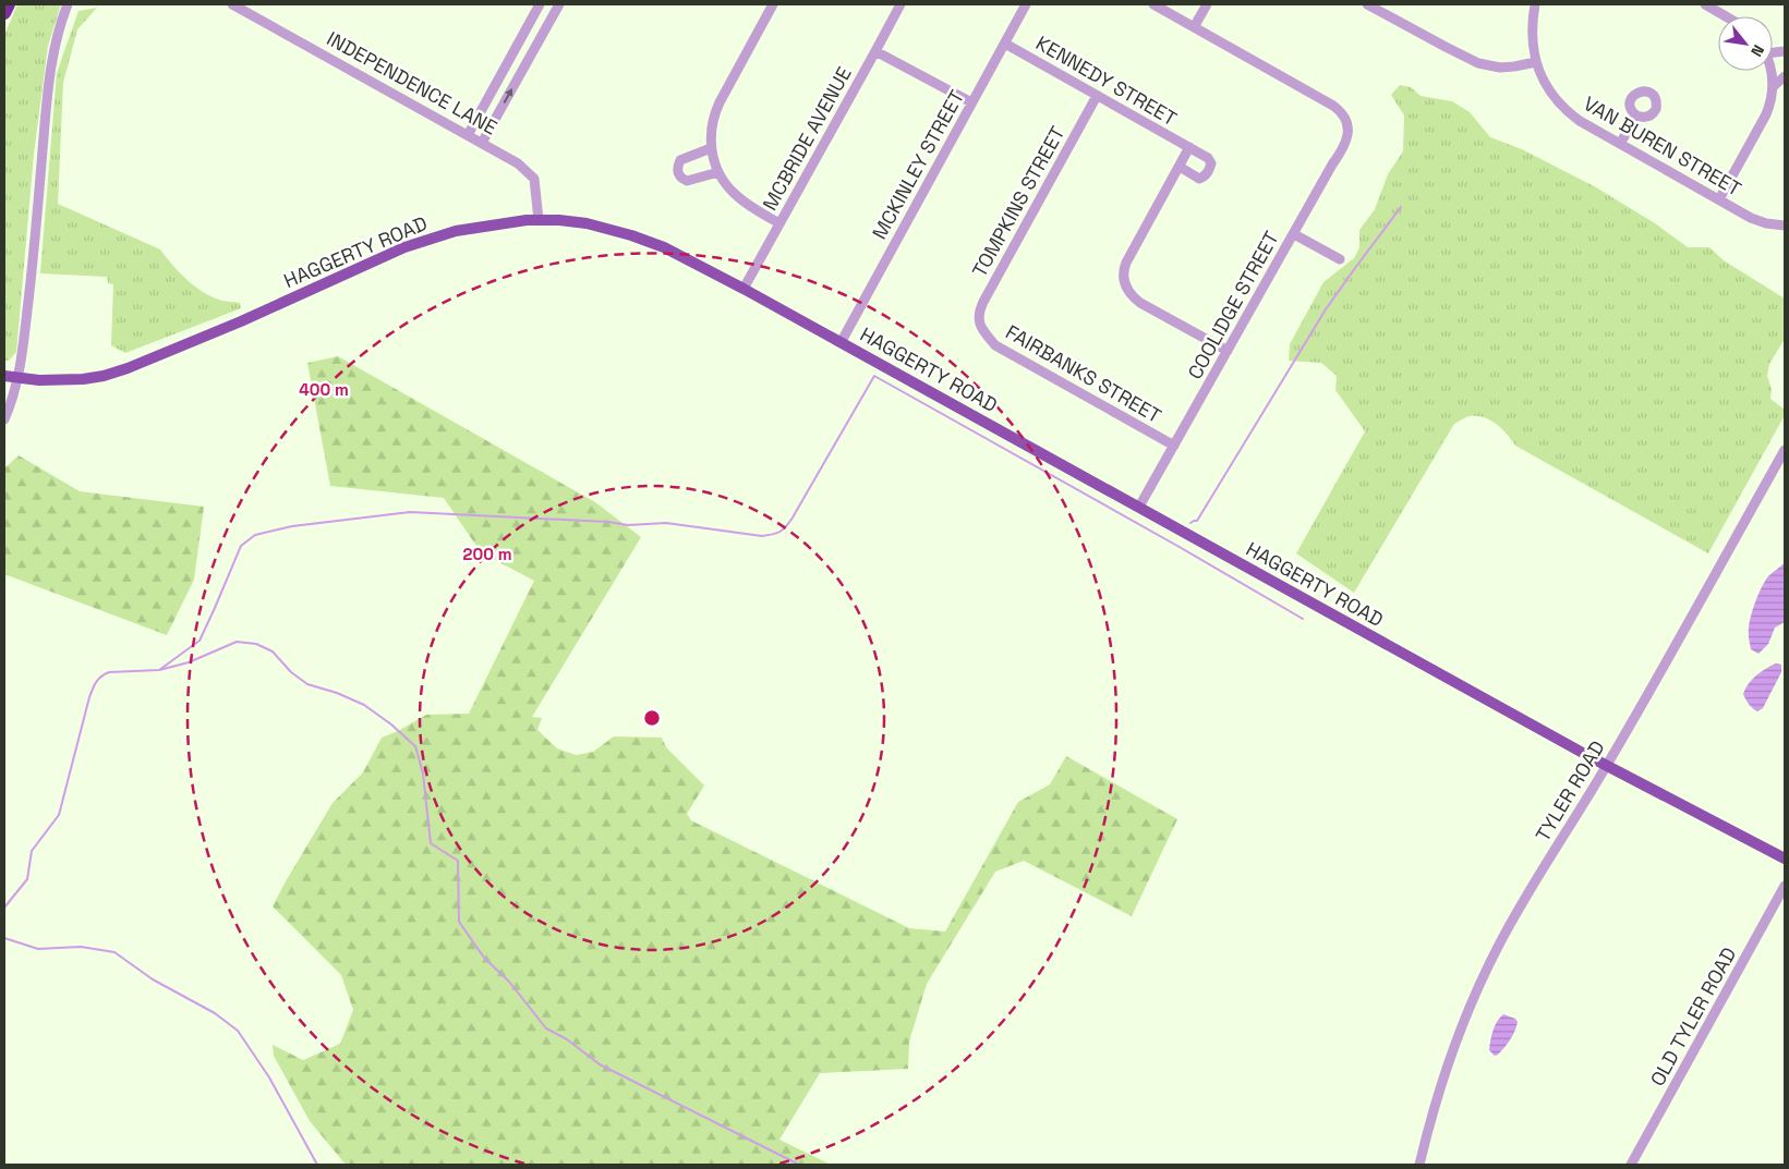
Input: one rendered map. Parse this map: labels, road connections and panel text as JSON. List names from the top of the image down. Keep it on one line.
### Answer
{"streets":{"main road":["HAGGERTY ROAD"],"street":["KENNEDY STREET","INDEPENDENCE LANE","MCBRIDE AVENUE","VAN BUREN STREET","MCKINLEY STREET","TOMPKINS STREET","COOLIDGE STREET","FAIRBANKS STREET","TYLER ROAD","OLD TYLER ROAD"]},"crossings":[["KENNEDY STREET","MCKINLEY STREET"],["KENNEDY STREET","TOMPKINS STREET"],["INDEPENDENCE LANE","HAGGERTY ROAD"],["MCBRIDE AVENUE","HAGGERTY ROAD"],["MCKINLEY STREET","HAGGERTY ROAD"],["TOMPKINS STREET","FAIRBANKS STREET"],["HAGGERTY ROAD","COOLIDGE STREET"],["HAGGERTY ROAD","TYLER ROAD"],["COOLIDGE STREET","FAIRBANKS STREET"]],"north":"bottom right","rings":["400 m","200 m"]}
